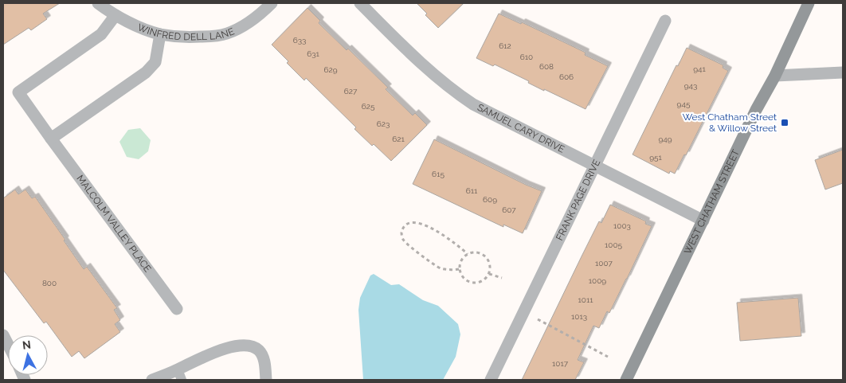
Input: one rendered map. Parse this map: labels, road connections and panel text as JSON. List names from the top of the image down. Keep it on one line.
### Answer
{"streets":{"main road":["WEST CHATHAM STREET"],"street":["WINFRED DELL LANE","SAMUEL CARY DRIVE","FRANK PAGE DRIVE","MALCOLM VALLEY PLACE"]},"crossings":[["WINFRED DELL LANE","MALCOLM VALLEY PLACE"],["SAMUEL CARY DRIVE","FRANK PAGE DRIVE"],["SAMUEL CARY DRIVE","WEST CHATHAM STREET"]],"places":{"transit":["West Chatham Street & Willow Street"]},"house_numbers":["633","612","631","610","608","941","629","606","943","627","945","625","623","621","949","951","615","611","609","607","1003","1005","1007","1009","800","1011","1013","1017"],"north":"top"}
